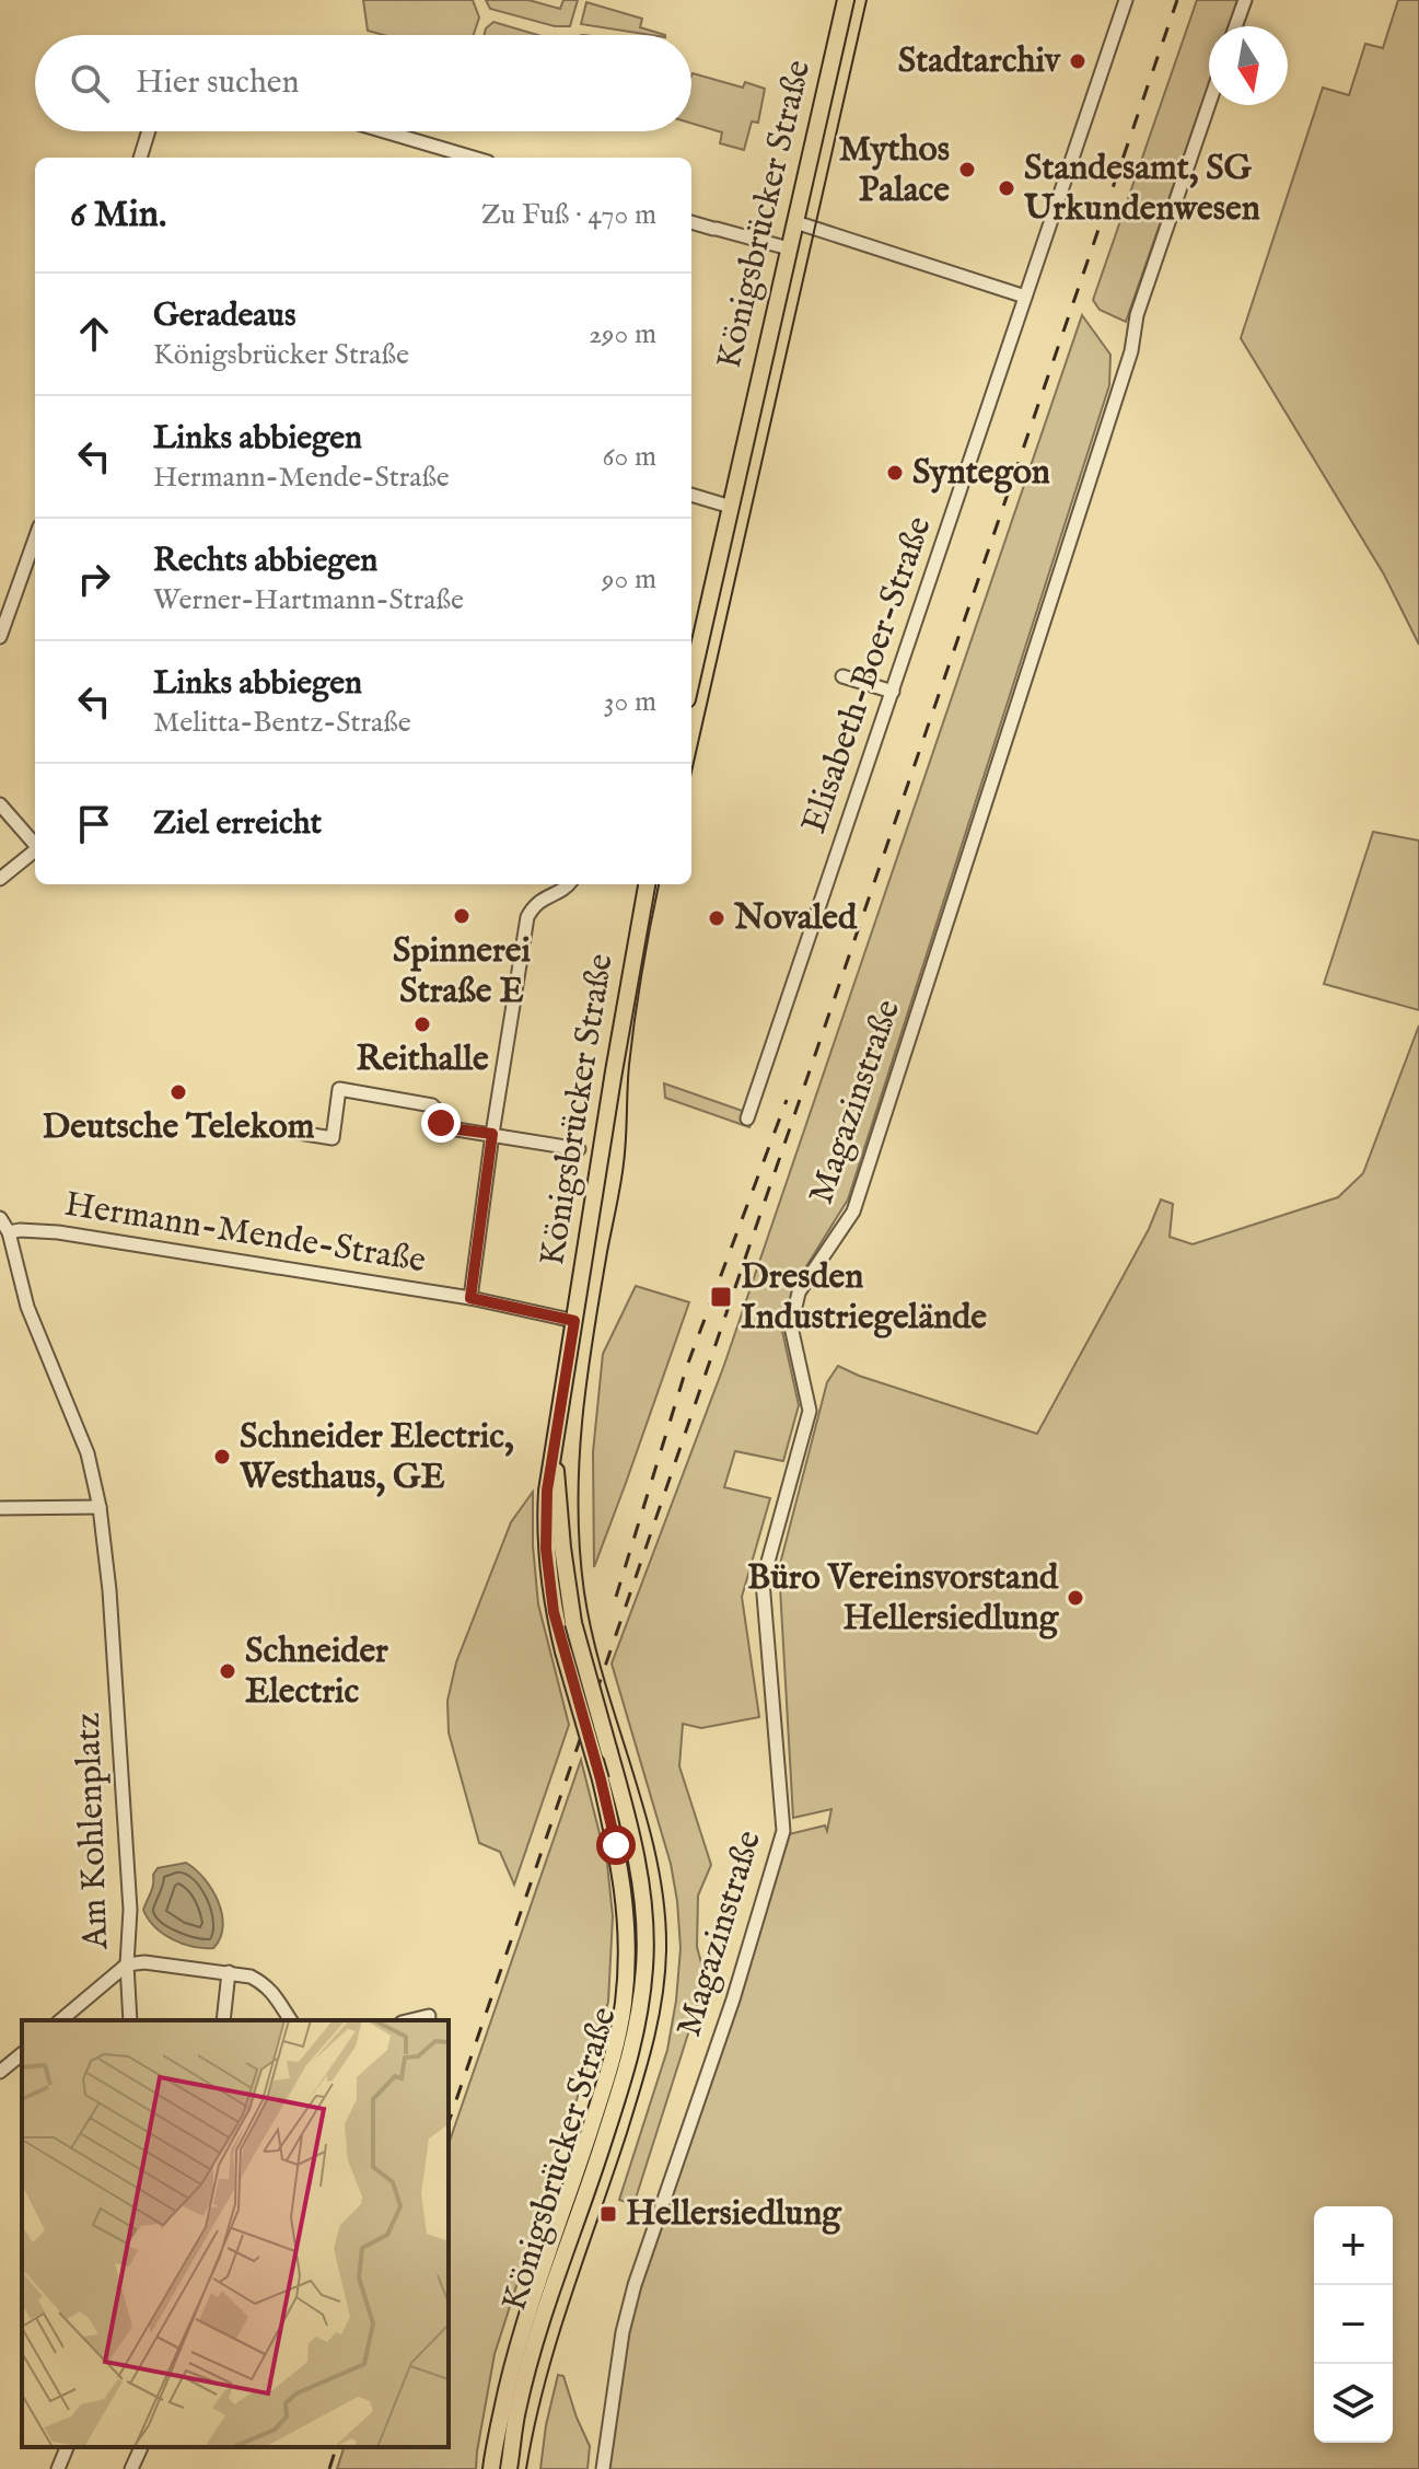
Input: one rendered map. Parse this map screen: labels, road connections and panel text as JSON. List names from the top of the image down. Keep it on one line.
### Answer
{"streets":{"main road":["Königsbrücker Straße"],"street":["Elisabeth-Boer-Straße","Magazinstraße","Hermann-Mende-Straße","Am Kohlenplatz"]},"crossings":[["Königsbrücker Straße","Hermann-Mende-Straße"],["Hermann-Mende-Straße","Am Kohlenplatz"]],"places":{"other":["Stadtarchiv","Mythos Palace","Standesamt, SG Urkundenwesen","Syntegon","Spinnerei Straße E","Novaled","Reithalle","Deutsche Telekom","Schneider Electric, Westhaus, GE","Büro Vereinsvorstand Hellersiedlung","Schneider Electric"],"transit":["Dresden Industriegelände","Hellersiedlung"]},"north":"bottom","page":{"search":"Hier suchen","heading":["6 Min.","Zu Fuß · 470 m"],"list":[["Geradeaus","Königsbrücker Straße","290 m"],["Links abbiegen","Hermann-Mende-Straße","60 m"],["Rechts abbiegen","Werner-Hartmann-Straße","90 m"],["Links abbiegen","Melitta-Bentz-Straße","30 m"],"Ziel erreicht"],"map_buttons":["+","−"]}}
